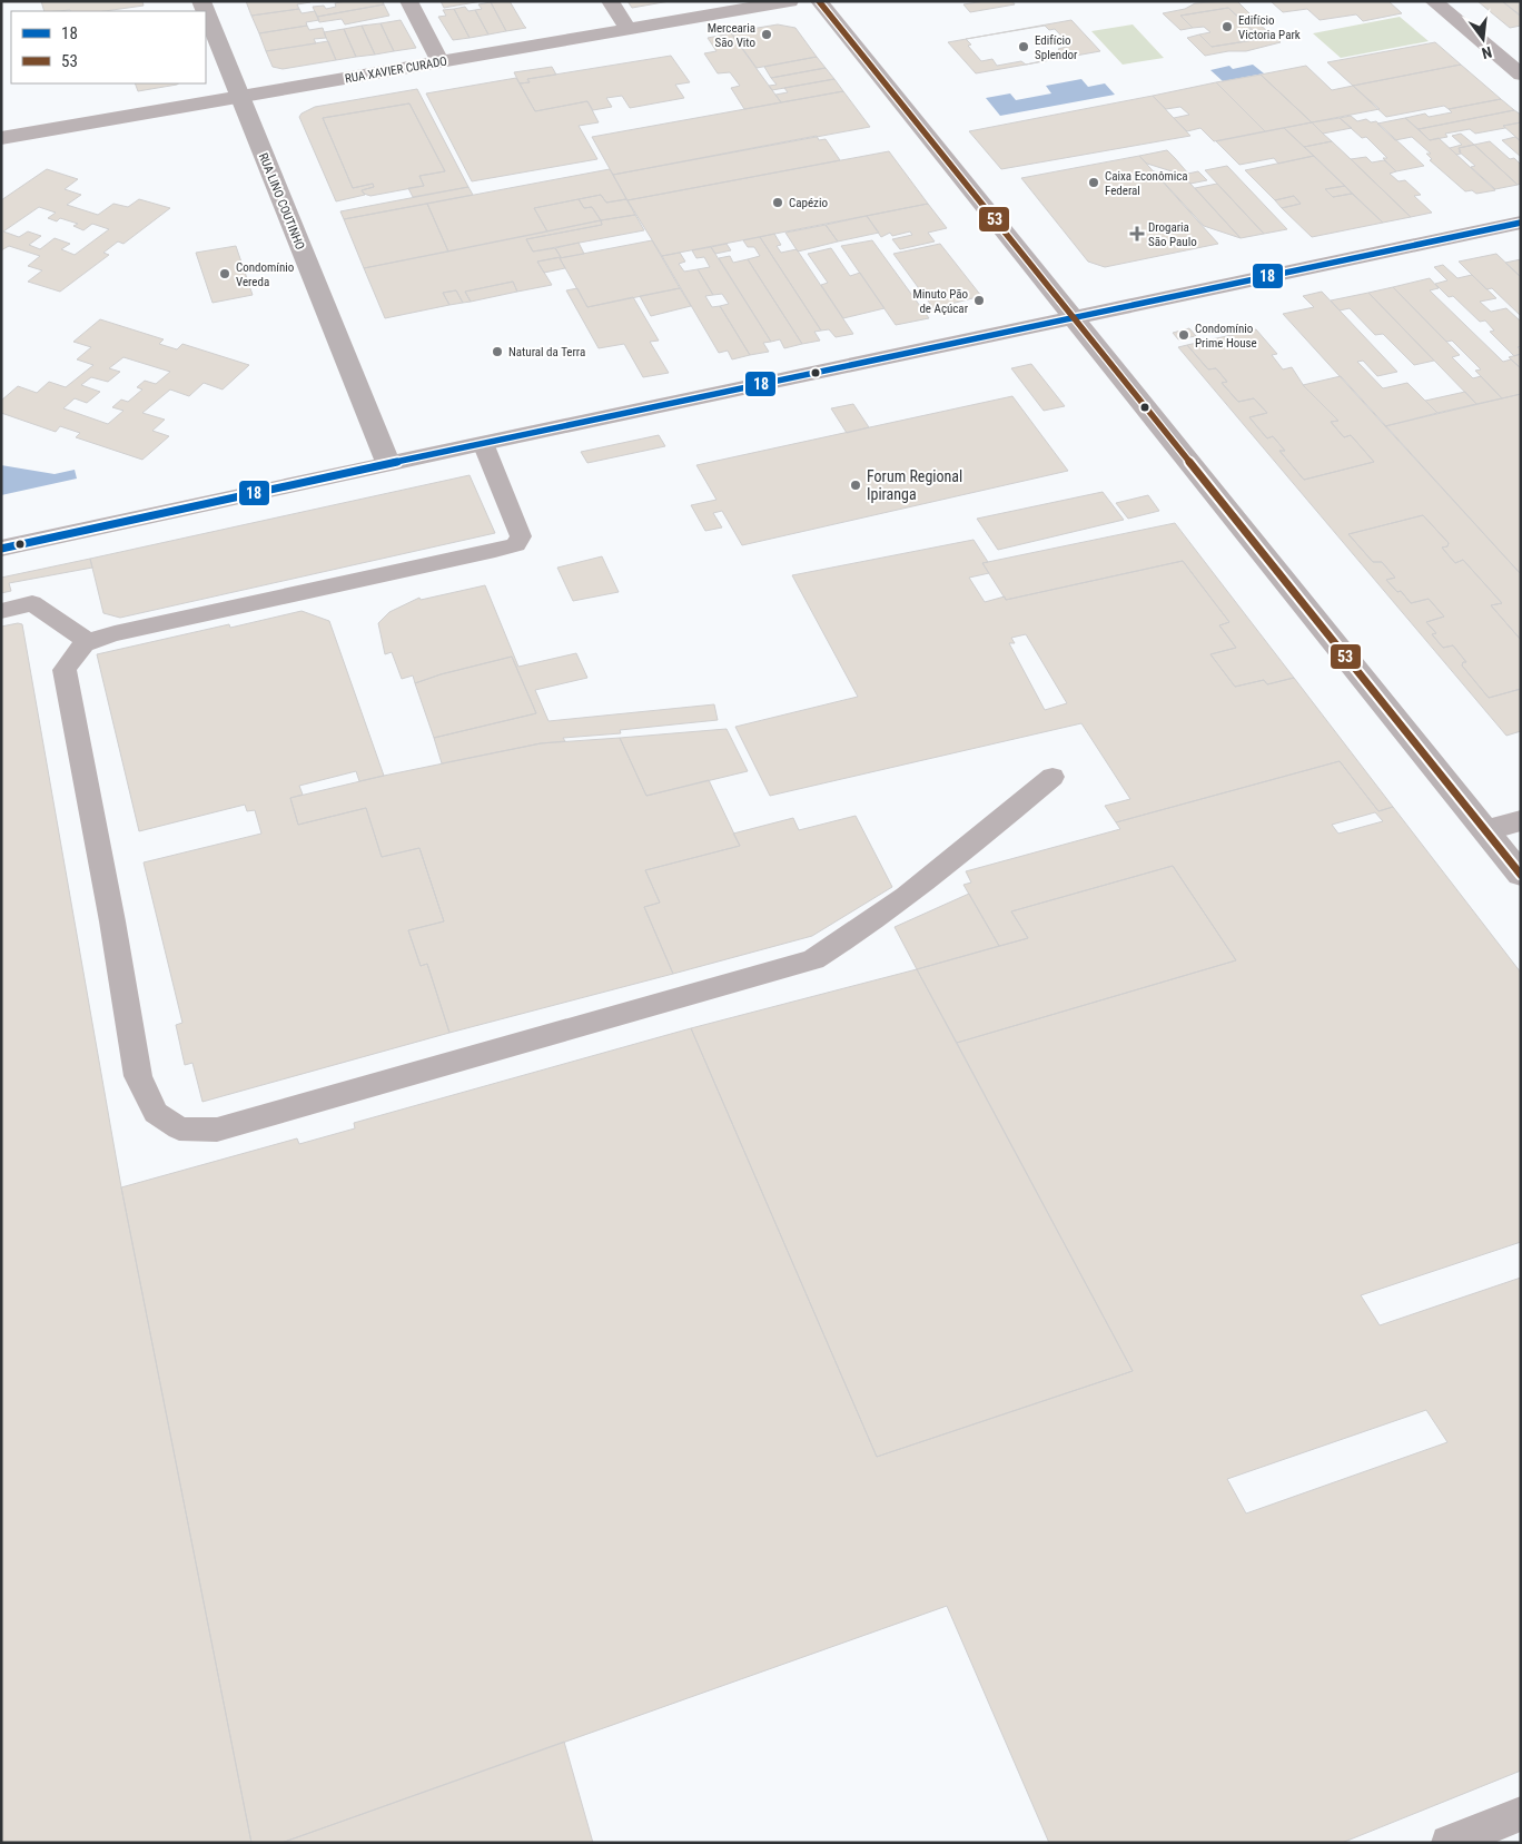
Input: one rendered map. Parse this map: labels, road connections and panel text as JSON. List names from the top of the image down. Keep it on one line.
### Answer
{"streets":{"street":["RUA XAVIER CURADO","RUA LINO COUTINHO"]},"crossings":[["RUA XAVIER CURADO","RUA LINO COUTINHO"]],"places":{"other":["Edifício Victoria Park","Mercearia São Vito","Edifício Splendor","Caixa Econômica Federal","Capézio","Condomínio Vereda","Minuto Pão de Açúcar","Condomínio Prime House","Natural da Terra","Forum Regional Ipiranga"],"health":["Drogaria São Paulo"]},"lines":["transit line 53","transit line 18"],"legend":["18","53"],"north":"bottom"}
